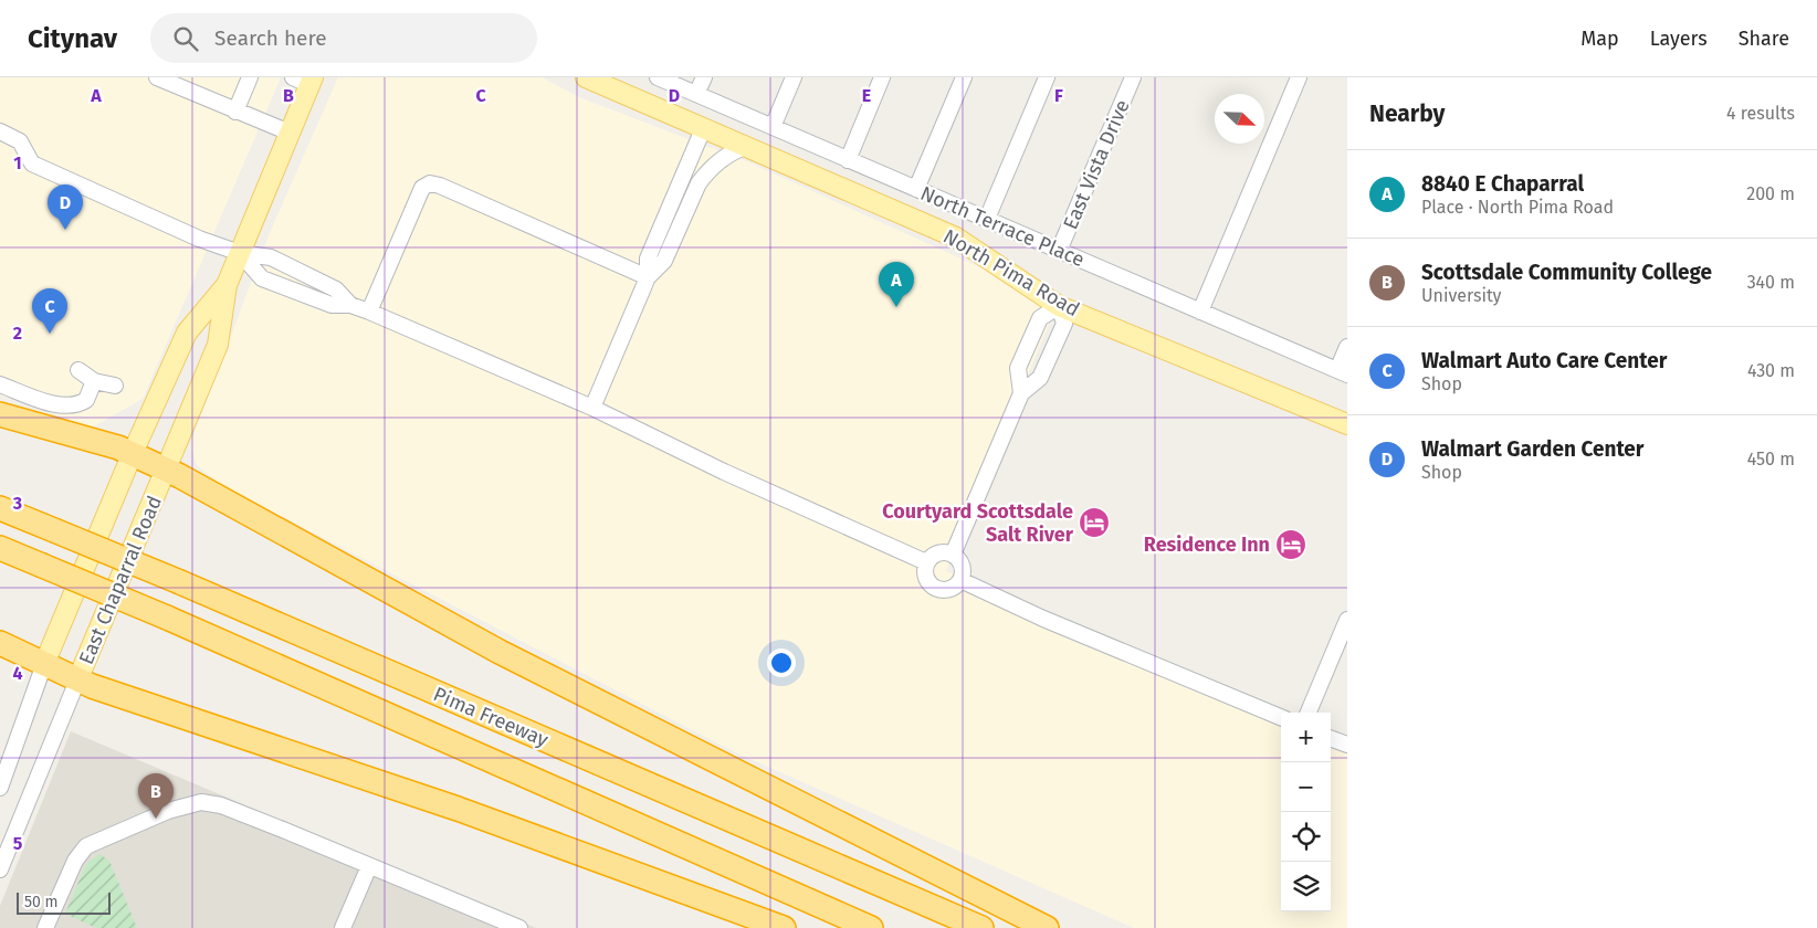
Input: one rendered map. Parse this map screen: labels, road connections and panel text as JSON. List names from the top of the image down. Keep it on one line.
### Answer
{"streets":{"highway":["Pima Freeway"],"main road":["North Pima Road","East Chaparral Road"],"street":["East Vista Drive","North Terrace Place"]},"crossings":[["East Vista Drive","North Terrace Place"]],"places":{"hotel":["Courtyard Scottsdale Salt River","Residence Inn"]},"scale_bar":"50 m","north":"bottom right","page":{"header":"Citynav","search":"Search here","nav":["Map","Layers","Share"],"heading":["Nearby","4 results"],"list":[{"mark":"A","name":"8840 E Chaparral","note":"Place · North Pima Road","value":"200 m"},{"mark":"B","name":"Scottsdale Community College","note":"University","value":"340 m"},{"mark":"C","name":"Walmart Auto Care Center","note":"Shop","value":"430 m"},{"mark":"D","name":"Walmart Garden Center","note":"Shop","value":"450 m"}],"pins":["D","A","C","B"],"map_buttons":["+","−"],"scale":"50 m"},"grid":{"columns":["A","B","C","D","E","F"],"rows":["1","2","3","4","5"]}}
